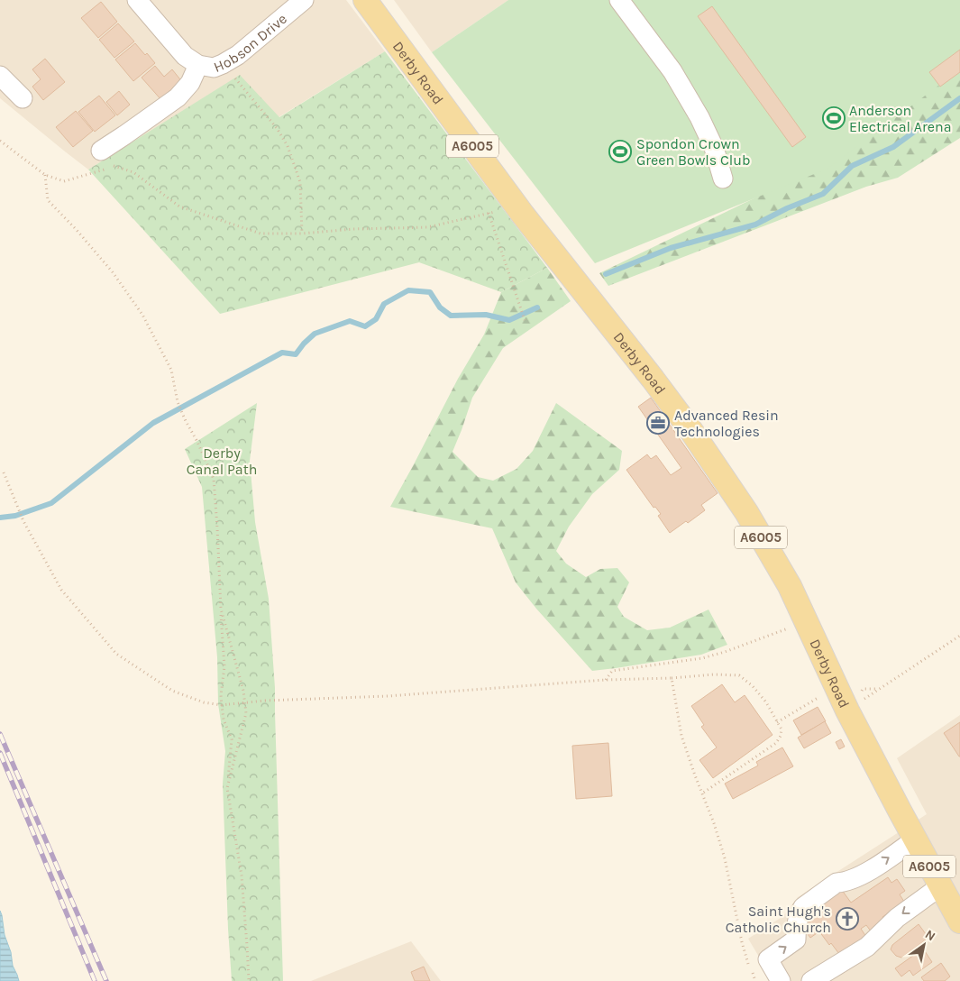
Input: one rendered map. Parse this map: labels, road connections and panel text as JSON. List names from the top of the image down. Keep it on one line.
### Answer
{"streets":{"main road":["Derby Road","A6005"],"street":["Hobson Drive"]},"parks":["Derby Canal Path"],"places":{"sports":["Anderson Electrical Arena","Spondon Crown Green Bowls Club"],"office":["Advanced Resin Technologies"],"church":["Saint Hugh's Catholic Church"]},"north":"top right"}
